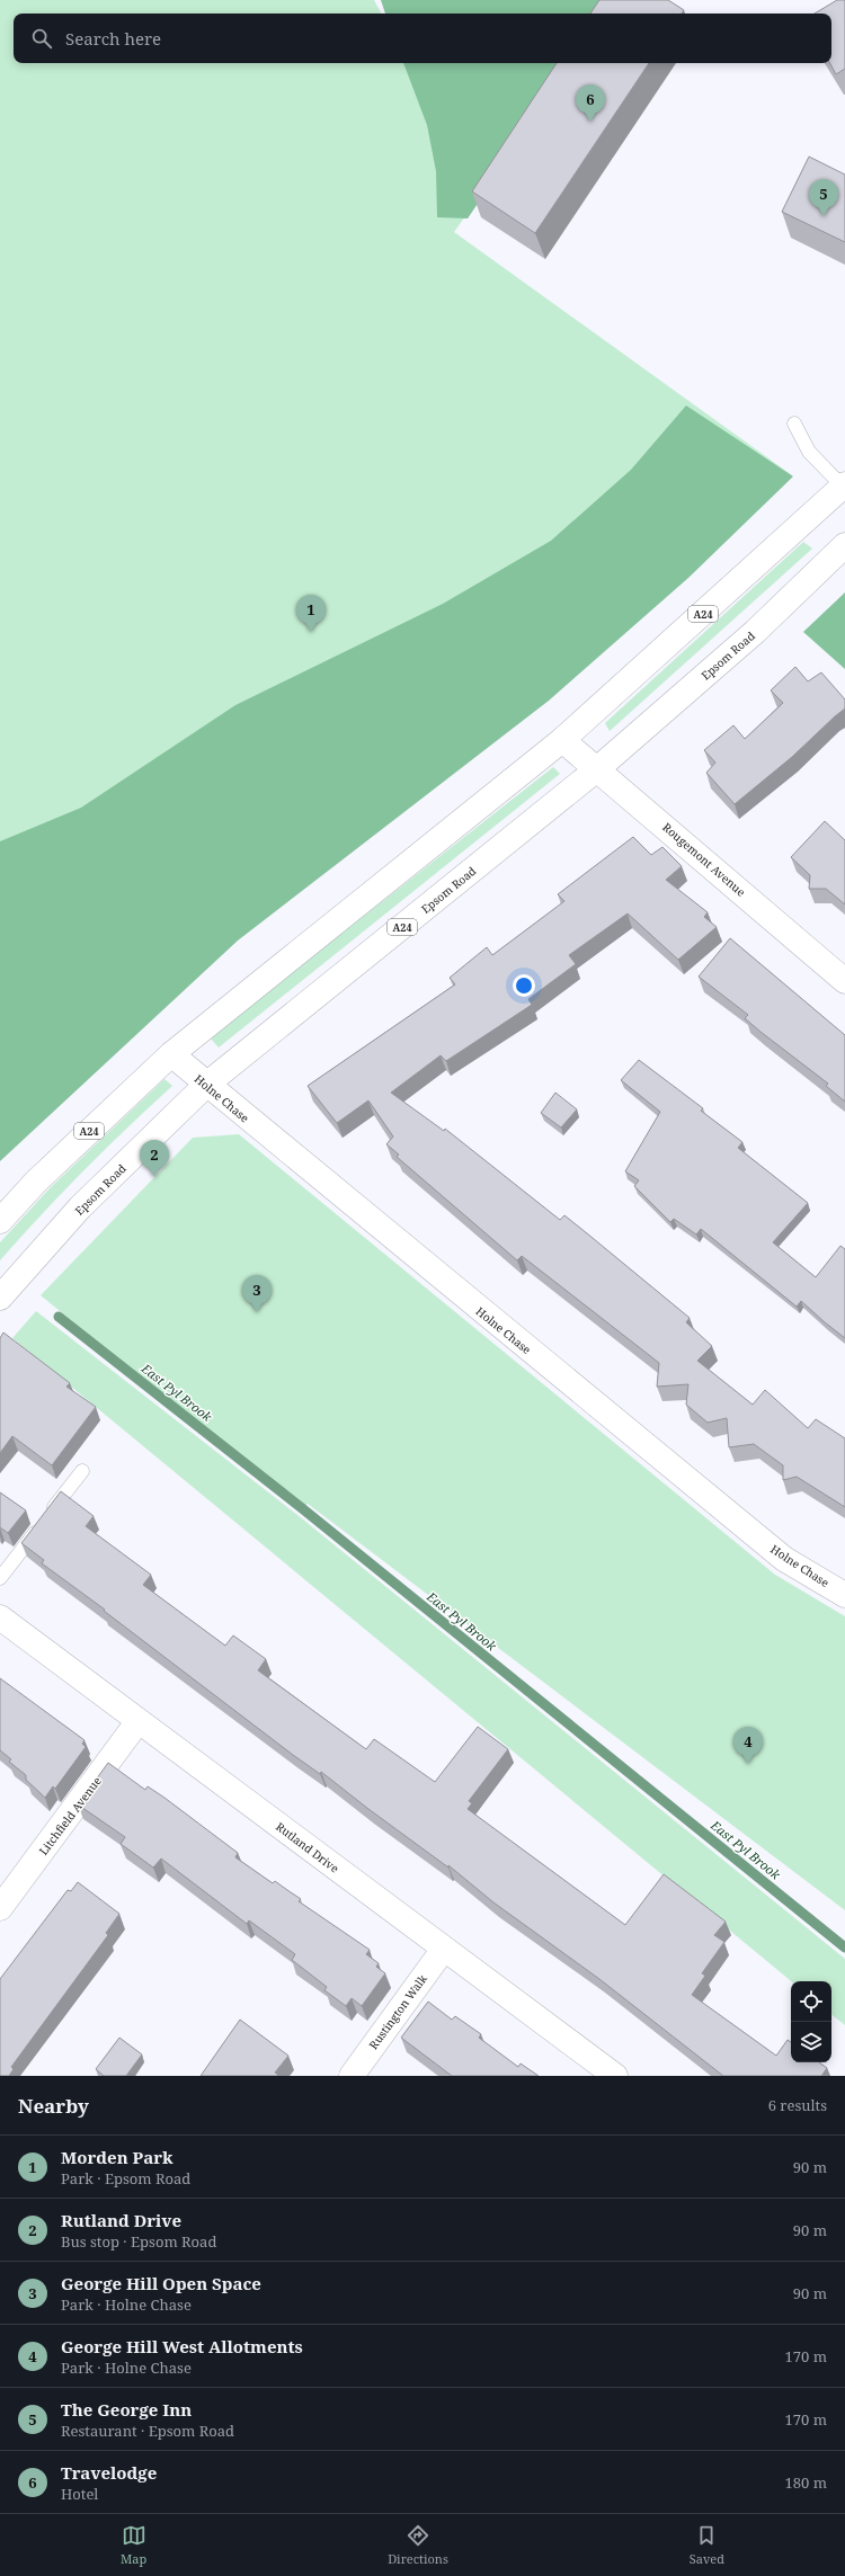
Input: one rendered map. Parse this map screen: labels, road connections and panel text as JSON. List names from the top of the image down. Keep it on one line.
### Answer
{"streets":{"main road":["A24","Epsom Road","Rougemont Avenue","Holne Chase","Litchfield Avenue","Rutland Drive","Rustington Walk"]},"crossings":[["A24","Rougemont Avenue"],["A24","Holne Chase"],["Epsom Road","Rougemont Avenue"],["Epsom Road","Holne Chase"],["Litchfield Avenue","Rutland Drive"],["Rutland Drive","Rustington Walk"]],"water":["East Pyl Brook"],"page":{"search":"Search here","pins":["6","5","1","2","3","4"],"heading":["Nearby","6 results"],"list":[{"mark":"1","name":"Morden Park","note":"Park · Epsom Road","value":"90 m"},{"mark":"2","name":"Rutland Drive","note":"Bus stop · Epsom Road","value":"90 m"},{"mark":"3","name":"George Hill Open Space","note":"Park · Holne Chase","value":"90 m"},{"mark":"4","name":"George Hill West Allotments","note":"Park · Holne Chase","value":"170 m"},{"mark":"5","name":"The George Inn","note":"Restaurant · Epsom Road","value":"170 m"},{"mark":"6","name":"Travelodge","note":"Hotel","value":"180 m"}],"nav":["Map","Directions","Saved"]}}
